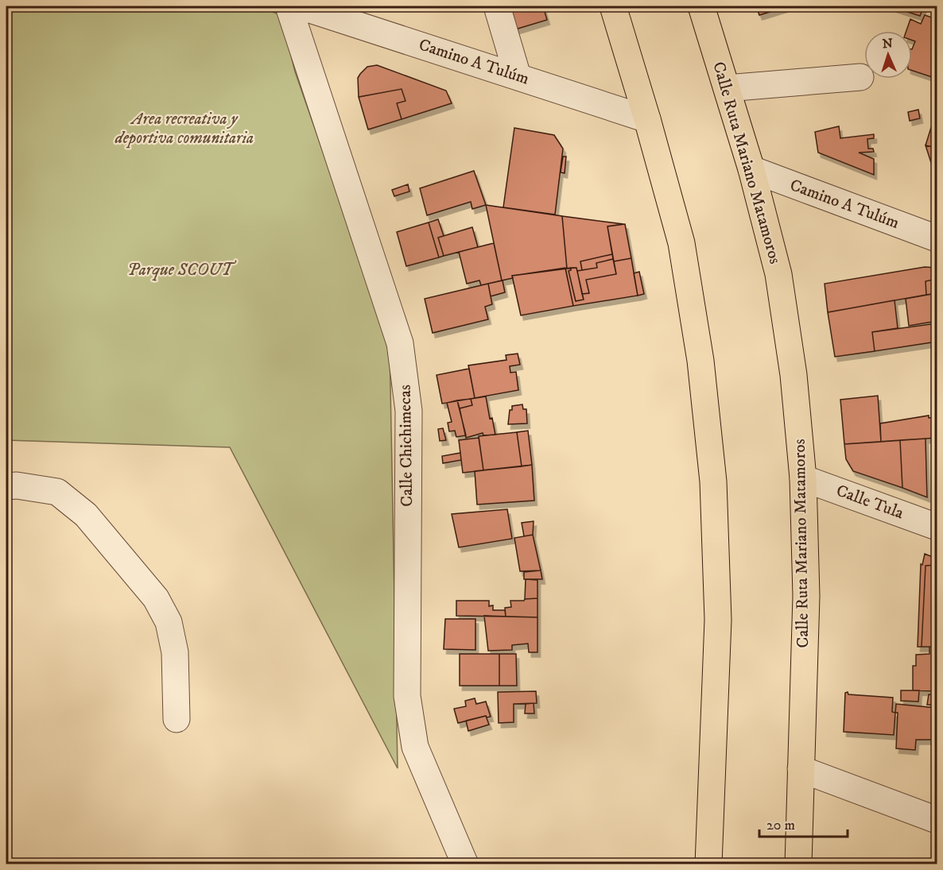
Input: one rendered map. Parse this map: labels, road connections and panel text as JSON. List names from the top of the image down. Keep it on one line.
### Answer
{"streets":{"main road":["Calle Ruta Mariano Matamoros"],"street":["Camino A Tulúm","Calle Chichimecas","Calle Tula"]},"crossings":[["Camino A Tulúm","Calle Ruta Mariano Matamoros"],["Calle Ruta Mariano Matamoros","Calle Tula"]],"parks":["Area recreativa y deportiva comunitaria","Parque SCOUT"],"scale_bar":"20 m","north":"top"}
